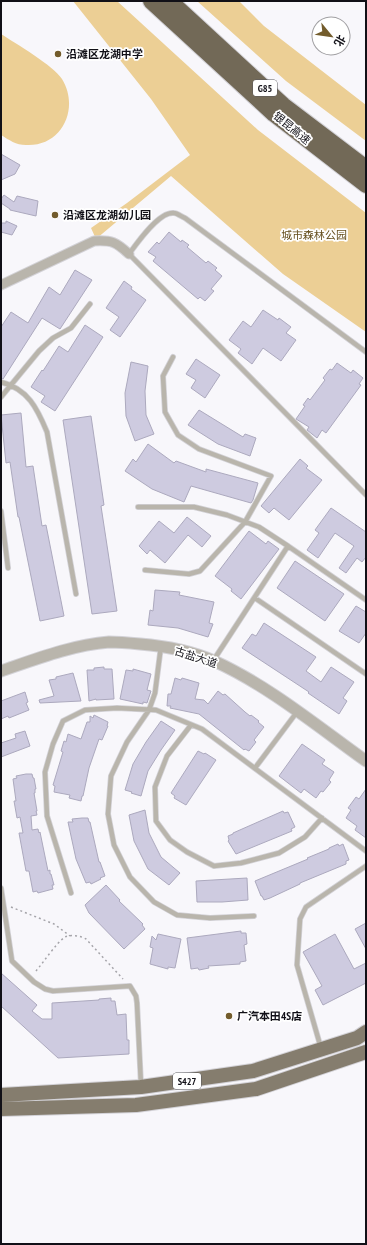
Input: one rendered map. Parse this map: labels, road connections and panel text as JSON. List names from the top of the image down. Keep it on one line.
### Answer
{"streets":{"highway":["G85","银昆高速"],"main road":["S427"],"street":["古盐大道"]},"parks":["城市森林公园"],"places":["沿滩区龙湖中学","沿滩区龙湖幼儿园","广汽本田4S店"],"north":"bottom right"}
